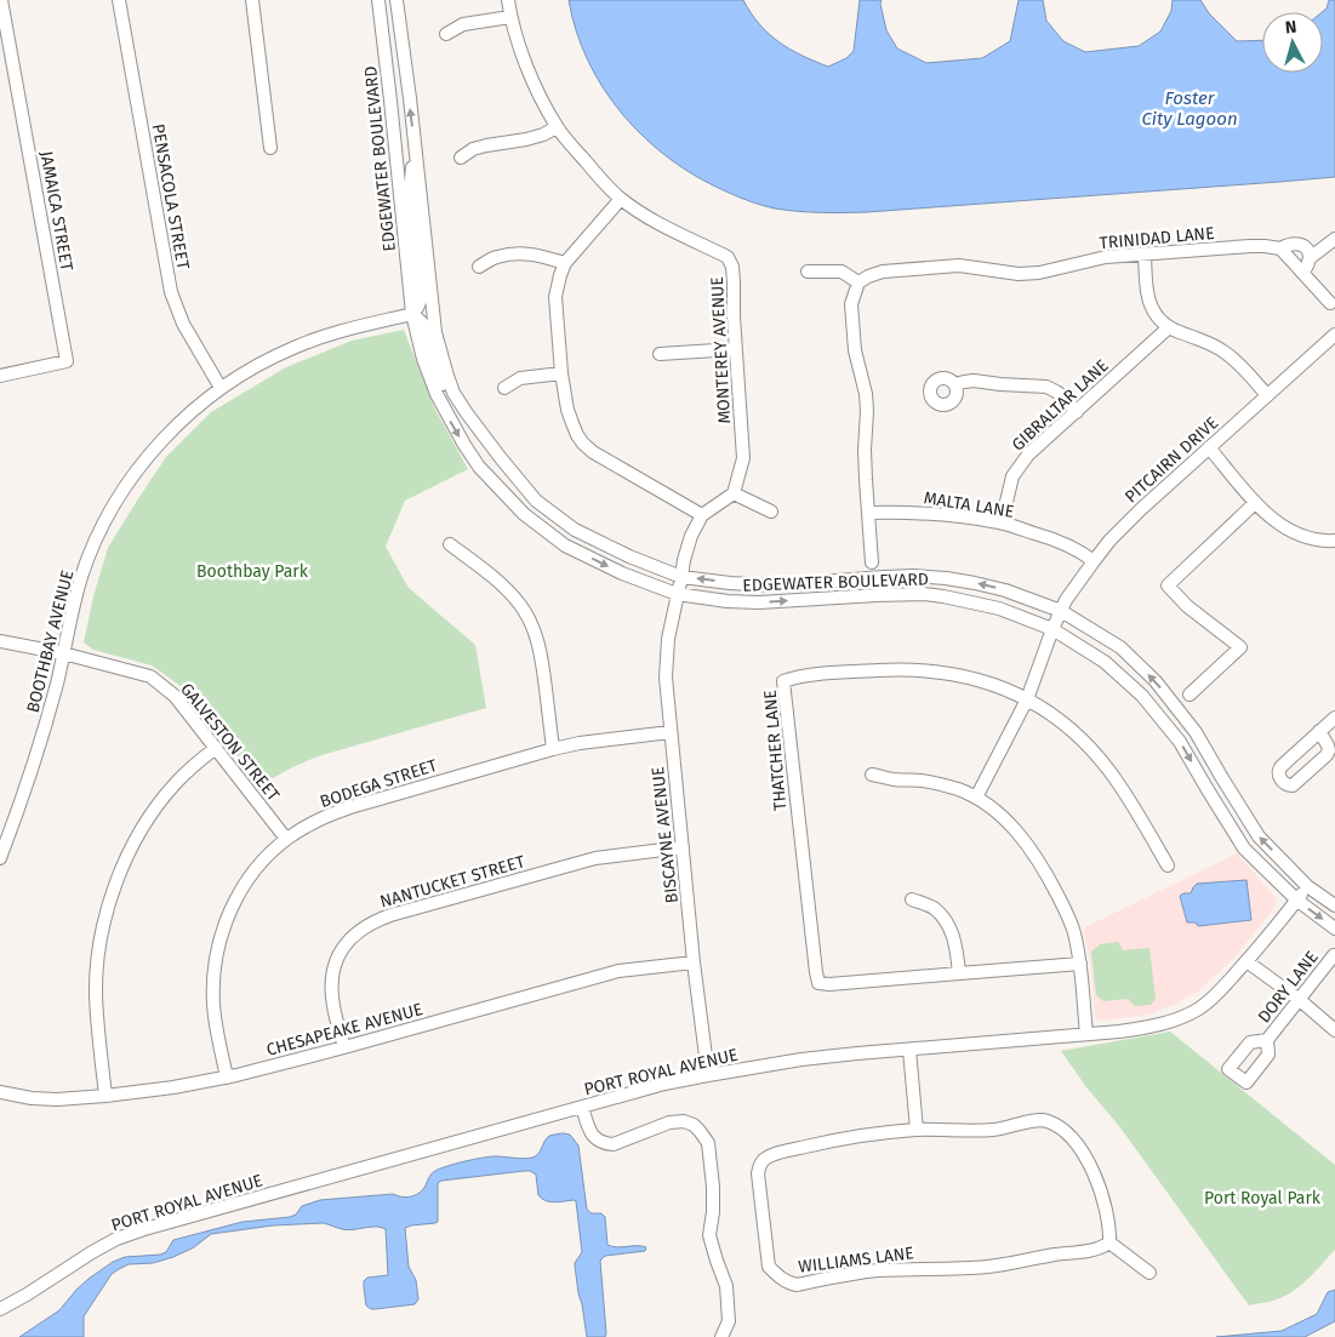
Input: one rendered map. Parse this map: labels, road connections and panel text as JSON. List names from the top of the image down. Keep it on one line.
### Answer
{"streets":{"street":["EDGEWATER BOULEVARD","PENSACOLA STREET","JAMAICA STREET","TRINIDAD LANE","MONTEREY AVENUE","GIBRALTAR LANE","PITCAIRN DRIVE","MALTA LANE","BOOTHBAY AVENUE","GALVESTON STREET","THATCHER LANE","BODEGA STREET","BISCAYNE AVENUE","NANTUCKET STREET","DORY LANE","CHESAPEAKE AVENUE","PORT ROYAL AVENUE","WILLIAMS LANE"]},"crossings":[["EDGEWATER BOULEVARD","PITCAIRN DRIVE"],["EDGEWATER BOULEVARD","BOOTHBAY AVENUE"],["EDGEWATER BOULEVARD","BISCAYNE AVENUE"],["EDGEWATER BOULEVARD","PORT ROYAL AVENUE"],["PENSACOLA STREET","BOOTHBAY AVENUE"],["GIBRALTAR LANE","MALTA LANE"],["PITCAIRN DRIVE","MALTA LANE"],["PITCAIRN DRIVE","THATCHER LANE"],["BOOTHBAY AVENUE","GALVESTON STREET"],["GALVESTON STREET","BODEGA STREET"],["BODEGA STREET","BISCAYNE AVENUE"],["BODEGA STREET","CHESAPEAKE AVENUE"],["BISCAYNE AVENUE","NANTUCKET STREET"],["BISCAYNE AVENUE","CHESAPEAKE AVENUE"],["BISCAYNE AVENUE","PORT ROYAL AVENUE"],["NANTUCKET STREET","CHESAPEAKE AVENUE"]],"water":["Foster City Lagoon"],"parks":["Boothbay Park","Port Royal Park"],"north":"top"}
